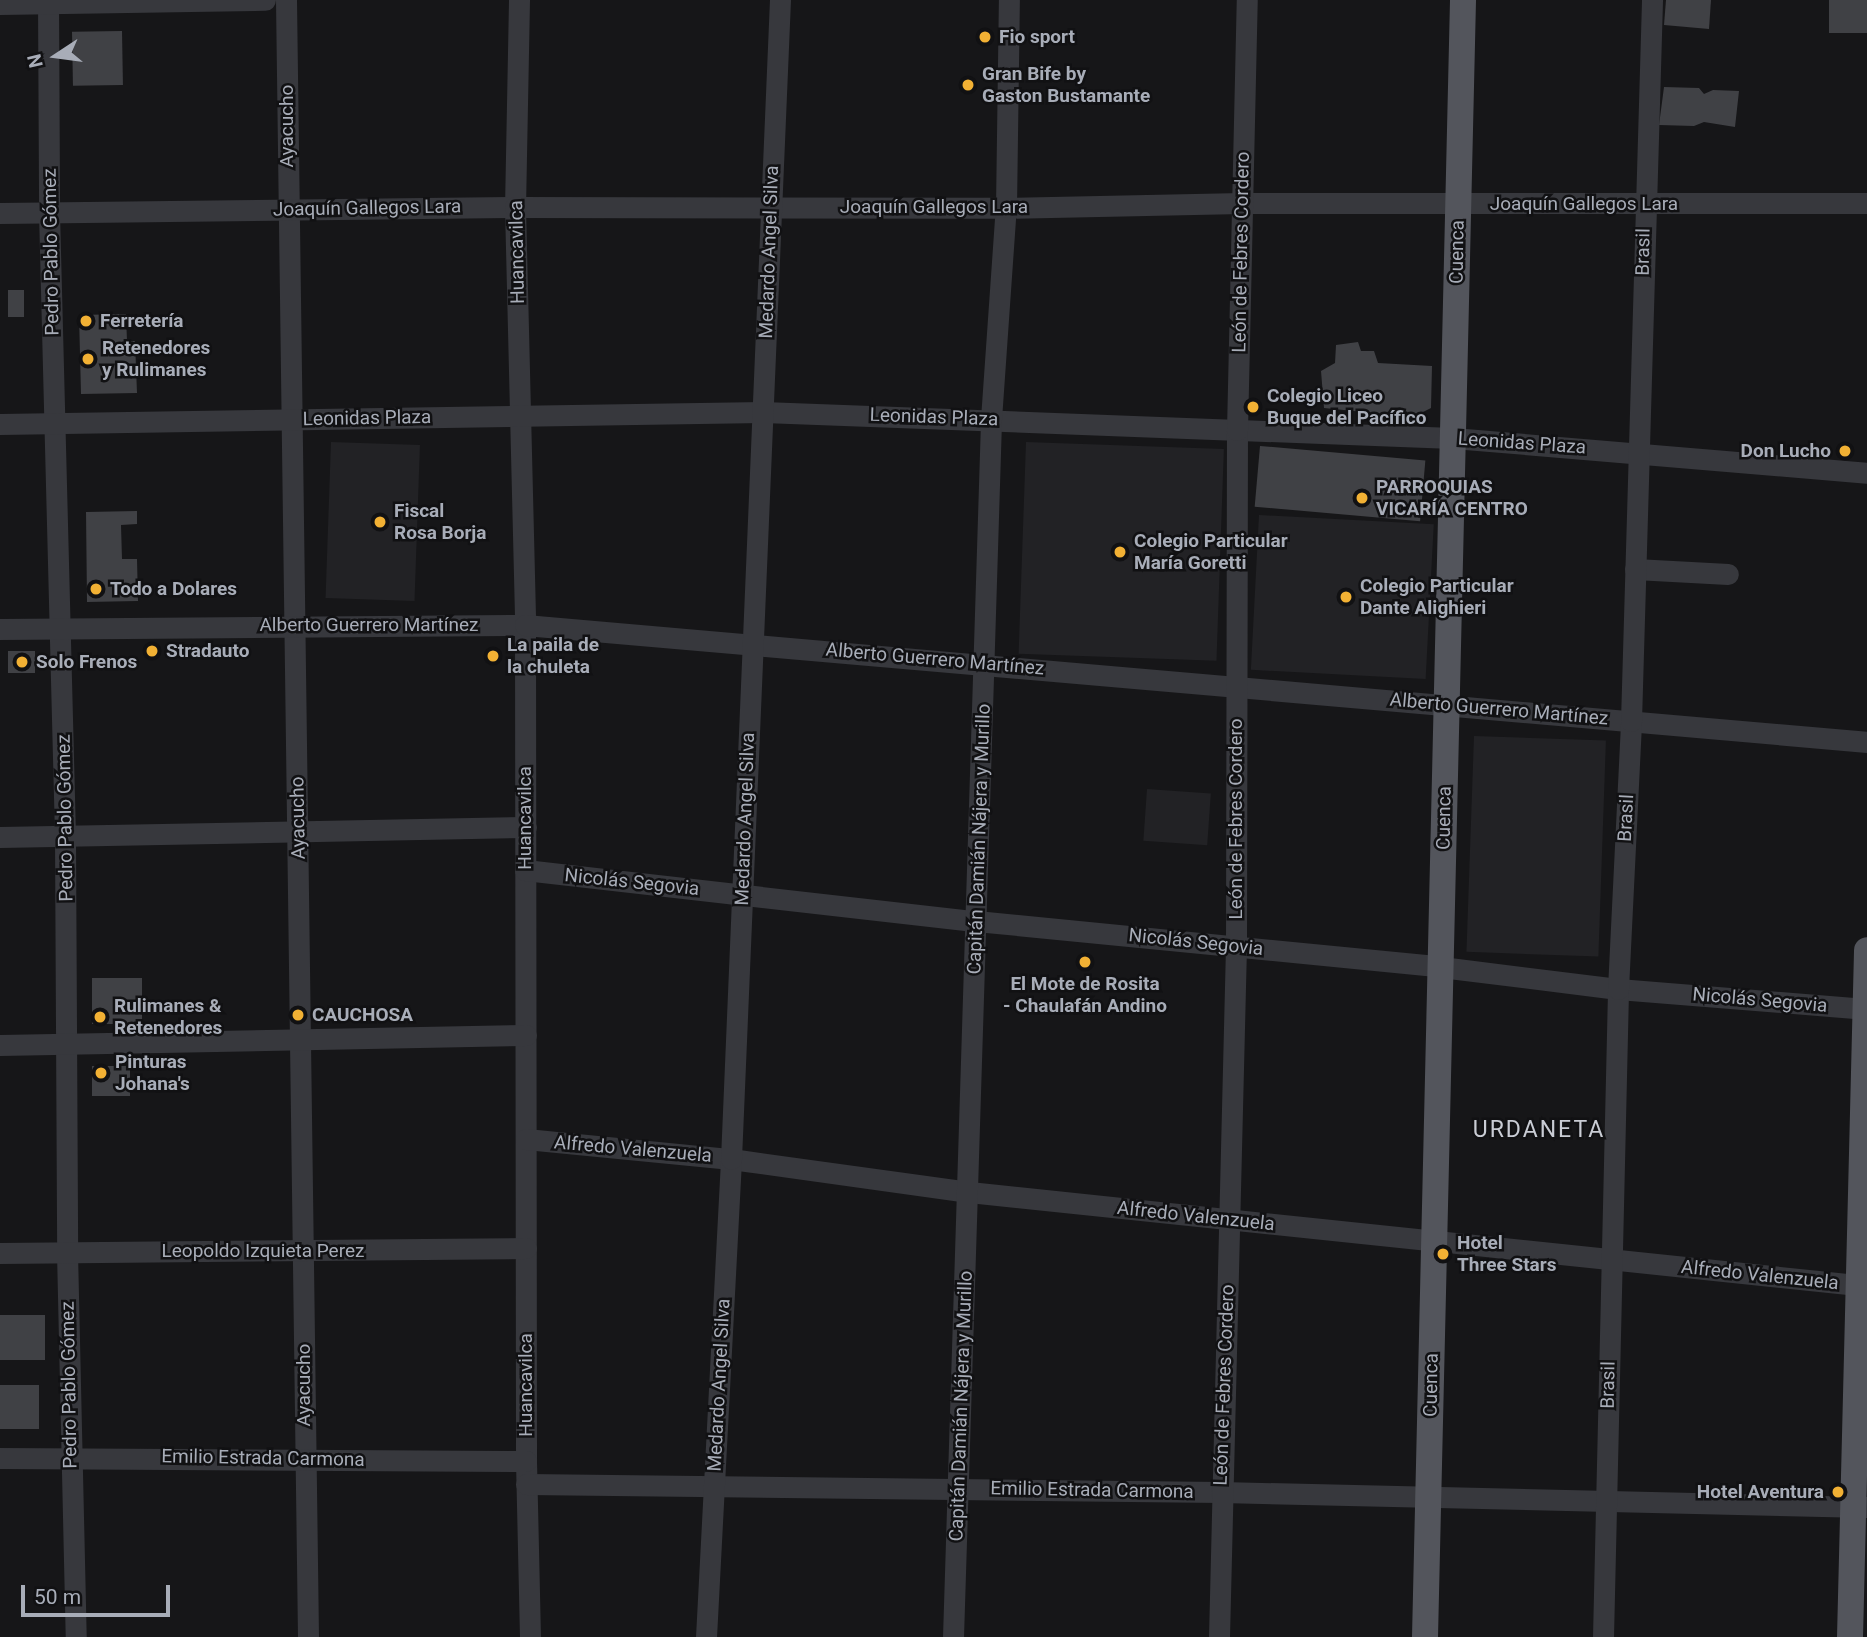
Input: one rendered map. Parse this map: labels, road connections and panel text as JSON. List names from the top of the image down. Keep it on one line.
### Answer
{"streets":{"main road":["Cuenca"],"street":["Ayacucho","Joaquín Gallegos Lara","Pedro Pablo Gómez","Huancavilca","Medardo Angel Silva","León de Febres Cordero","Brasil","Leonidas Plaza","Alberto Guerrero Martínez","Capitán Damián Nájera y Murillo","Nicolás Segovia","Alfredo Valenzuela","Leopoldo Izquieta Perez","Emilio Estrada Carmona"]},"crossings":[["Ayacucho","Joaquín Gallegos Lara"],["Ayacucho","Leonidas Plaza"],["Ayacucho","Alberto Guerrero Martínez"],["Ayacucho","Leopoldo Izquieta Perez"],["Ayacucho","Emilio Estrada Carmona"],["Joaquín Gallegos Lara","Pedro Pablo Gómez"],["Joaquín Gallegos Lara","Huancavilca"],["Joaquín Gallegos Lara","Medardo Angel Silva"],["Joaquín Gallegos Lara","León de Febres Cordero"],["Joaquín Gallegos Lara","Cuenca"],["Joaquín Gallegos Lara","Brasil"],["Joaquín Gallegos Lara","Capitán Damián Nájera y Murillo"],["Pedro Pablo Gómez","Leonidas Plaza"],["Pedro Pablo Gómez","Alberto Guerrero Martínez"],["Pedro Pablo Gómez","Leopoldo Izquieta Perez"],["Pedro Pablo Gómez","Emilio Estrada Carmona"],["Huancavilca","Leonidas Plaza"],["Huancavilca","Alberto Guerrero Martínez"],["Huancavilca","Nicolás Segovia"],["Huancavilca","Alfredo Valenzuela"],["Huancavilca","Leopoldo Izquieta Perez"],["Huancavilca","Emilio Estrada Carmona"],["Medardo Angel Silva","Leonidas Plaza"],["Medardo Angel Silva","Alberto Guerrero Martínez"],["Medardo Angel Silva","Nicolás Segovia"],["Medardo Angel Silva","Alfredo Valenzuela"],["Medardo Angel Silva","Emilio Estrada Carmona"],["León de Febres Cordero","Leonidas Plaza"],["León de Febres Cordero","Alberto Guerrero Martínez"],["León de Febres Cordero","Nicolás Segovia"],["León de Febres Cordero","Alfredo Valenzuela"],["León de Febres Cordero","Emilio Estrada Carmona"],["Cuenca","Leonidas Plaza"],["Cuenca","Alberto Guerrero Martínez"],["Cuenca","Nicolás Segovia"],["Cuenca","Alfredo Valenzuela"],["Cuenca","Emilio Estrada Carmona"],["Brasil","Leonidas Plaza"],["Brasil","Alberto Guerrero Martínez"],["Brasil","Nicolás Segovia"],["Brasil","Alfredo Valenzuela"],["Brasil","Emilio Estrada Carmona"],["Leonidas Plaza","Capitán Damián Nájera y Murillo"],["Alberto Guerrero Martínez","Capitán Damián Nájera y Murillo"],["Capitán Damián Nájera y Murillo","Nicolás Segovia"],["Capitán Damián Nájera y Murillo","Alfredo Valenzuela"],["Capitán Damián Nájera y Murillo","Emilio Estrada Carmona"]],"districts":["URDANETA"],"places":["Fio sport","Gran Bife by Gaston Bustamante","Ferretería","Retenedores y Rulimanes","Colegio Liceo Buque del Pacífico","Don Lucho","PARROQUIAS VICARÍA CENTRO","Fiscal Rosa Borja","Colegio Particular María Goretti","Todo a Dolares","Colegio Particular Dante Alighieri","Stradauto","La paila de la chuleta","Solo Frenos","El Mote de Rosita - Chaulafán Andino","CAUCHOSA","Rulimanes & Retenedores","Pinturas Johana's","Hotel Three Stars","Hotel Aventura"],"scale_bar":"50 m","north":"left"}
